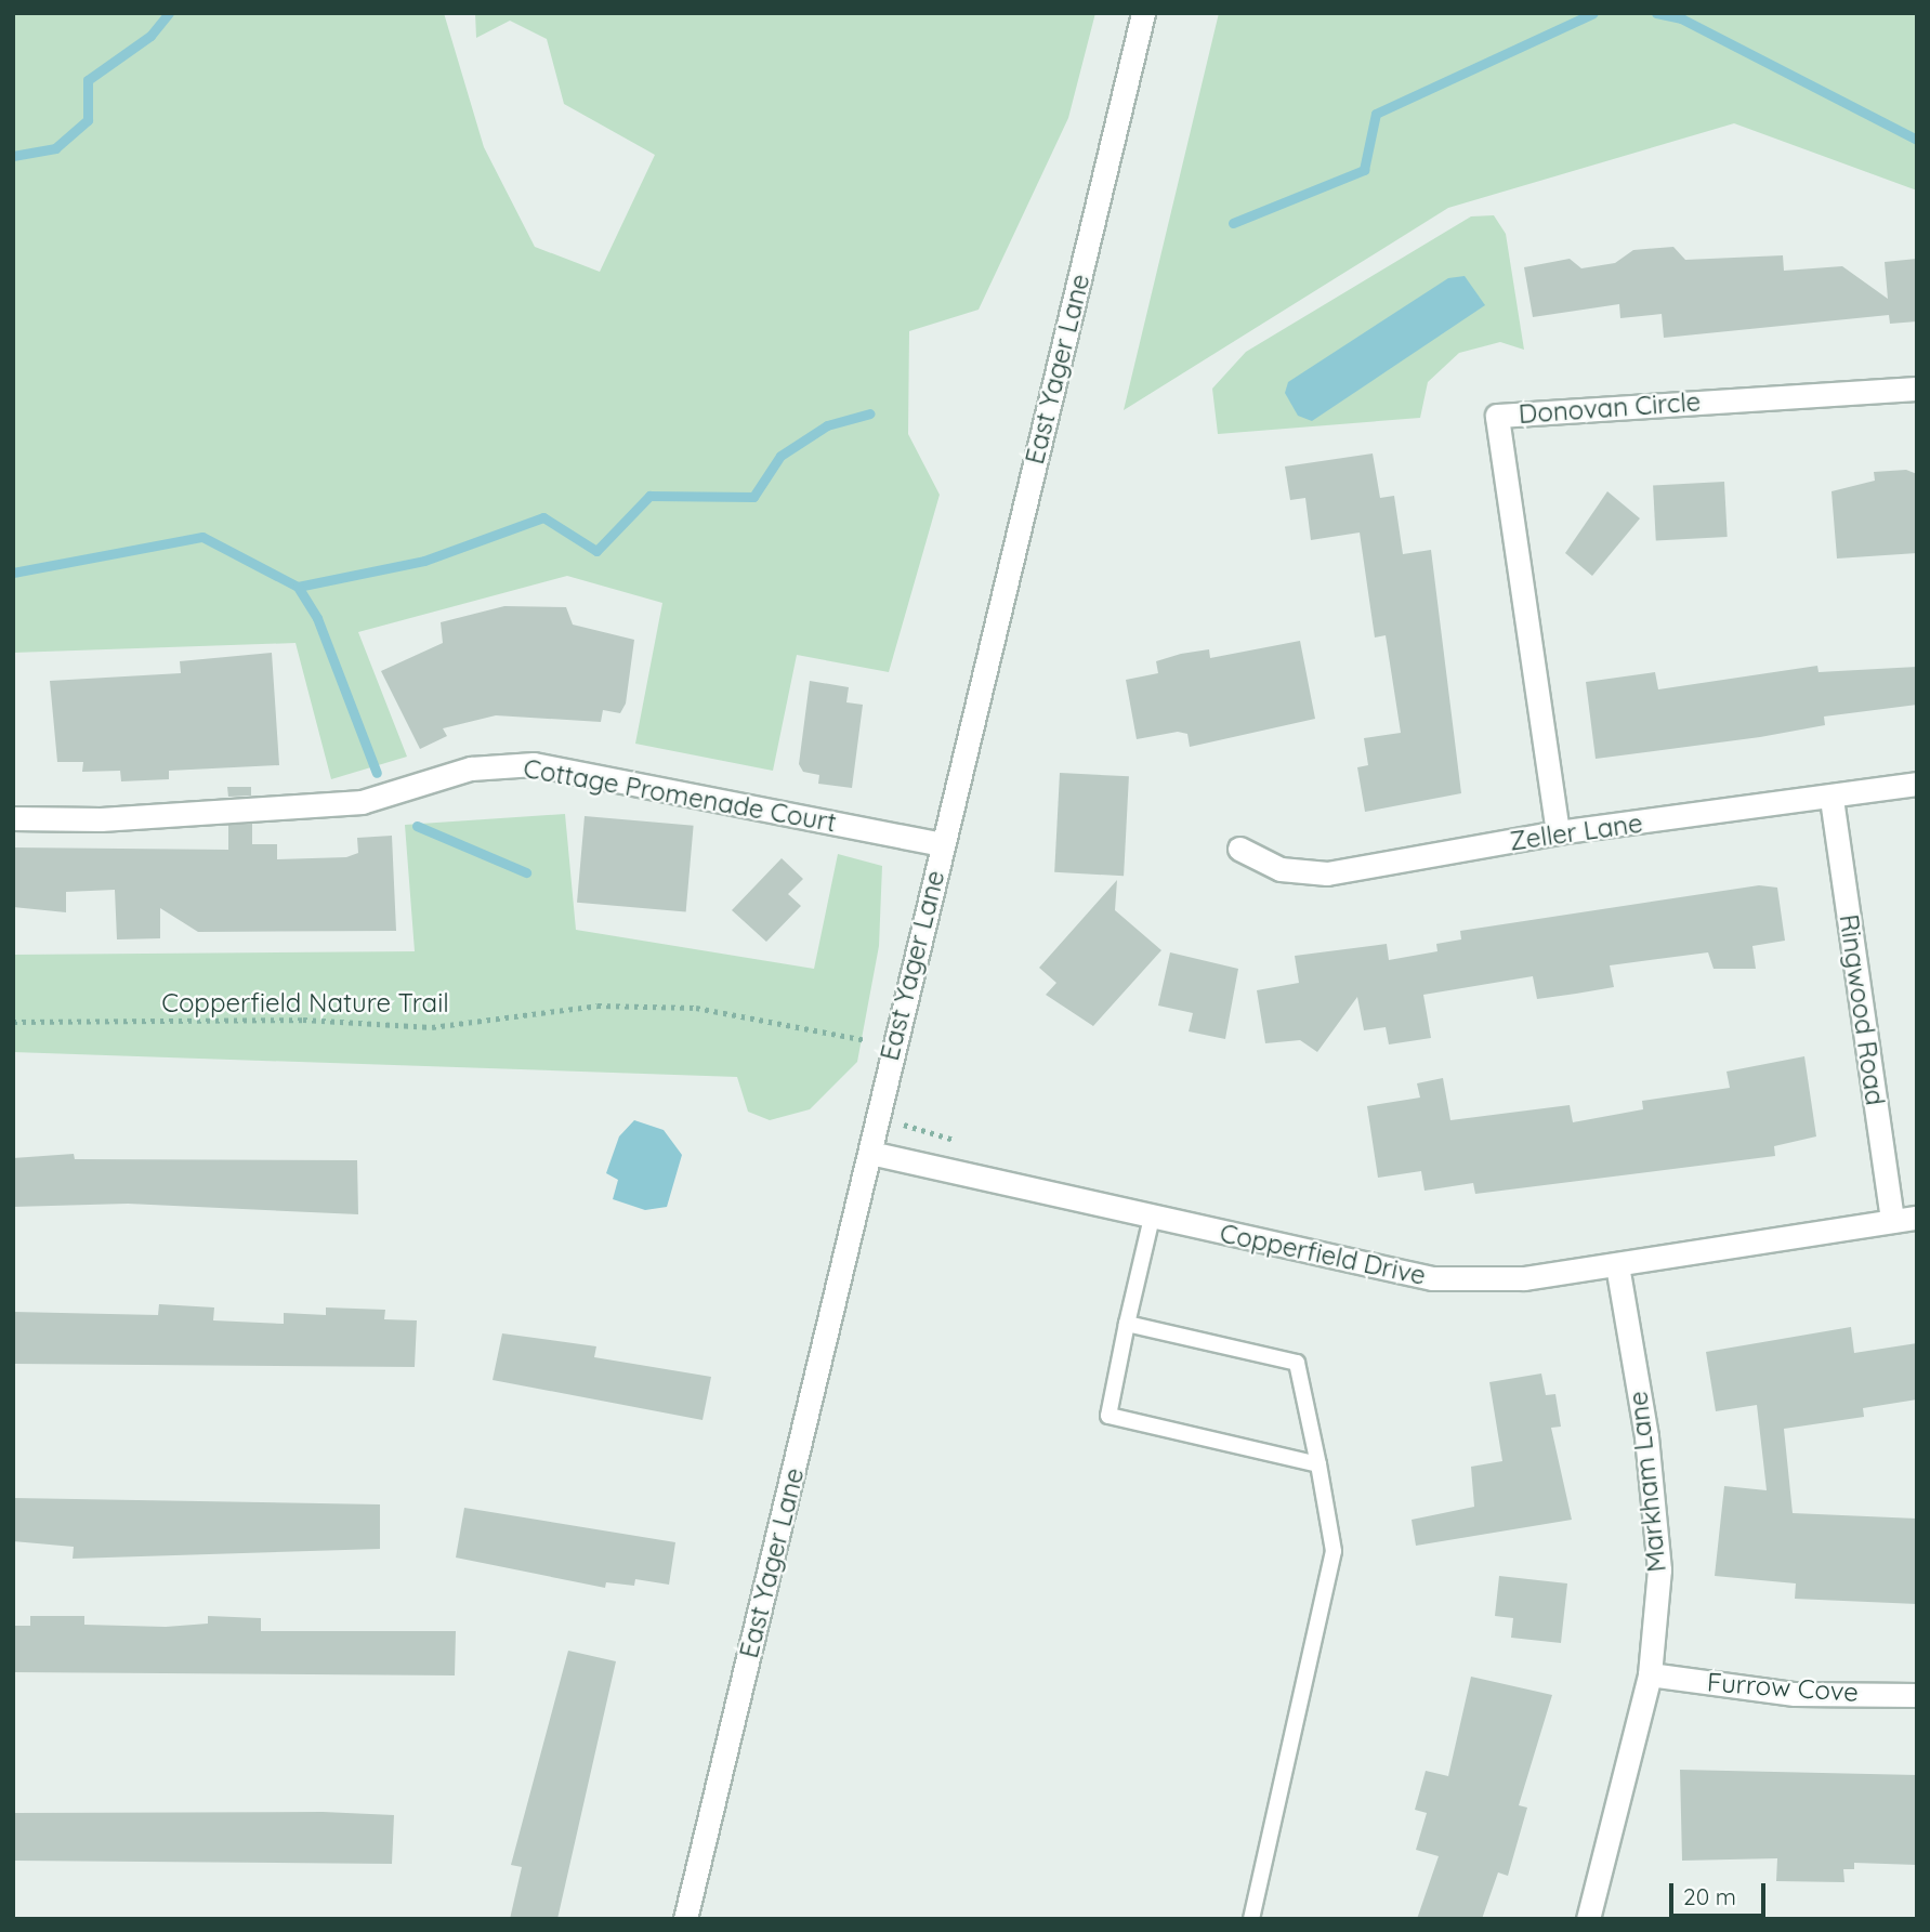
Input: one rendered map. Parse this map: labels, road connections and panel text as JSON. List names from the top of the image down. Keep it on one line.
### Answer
{"streets":{"street":["East Yager Lane","Donovan Circle","Cottage Promenade Court","Zeller Lane","Ringwood Road","Copperfield Drive","Markham Lane","Furrow Cove"],"path":["Copperfield Nature Trail"]},"crossings":[["East Yager Lane","Cottage Promenade Court"],["East Yager Lane","Copperfield Drive"],["Donovan Circle","Zeller Lane"],["Zeller Lane","Ringwood Road"],["Ringwood Road","Copperfield Drive"],["Copperfield Drive","Markham Lane"],["Markham Lane","Furrow Cove"]],"scale_bar":"20 m"}
